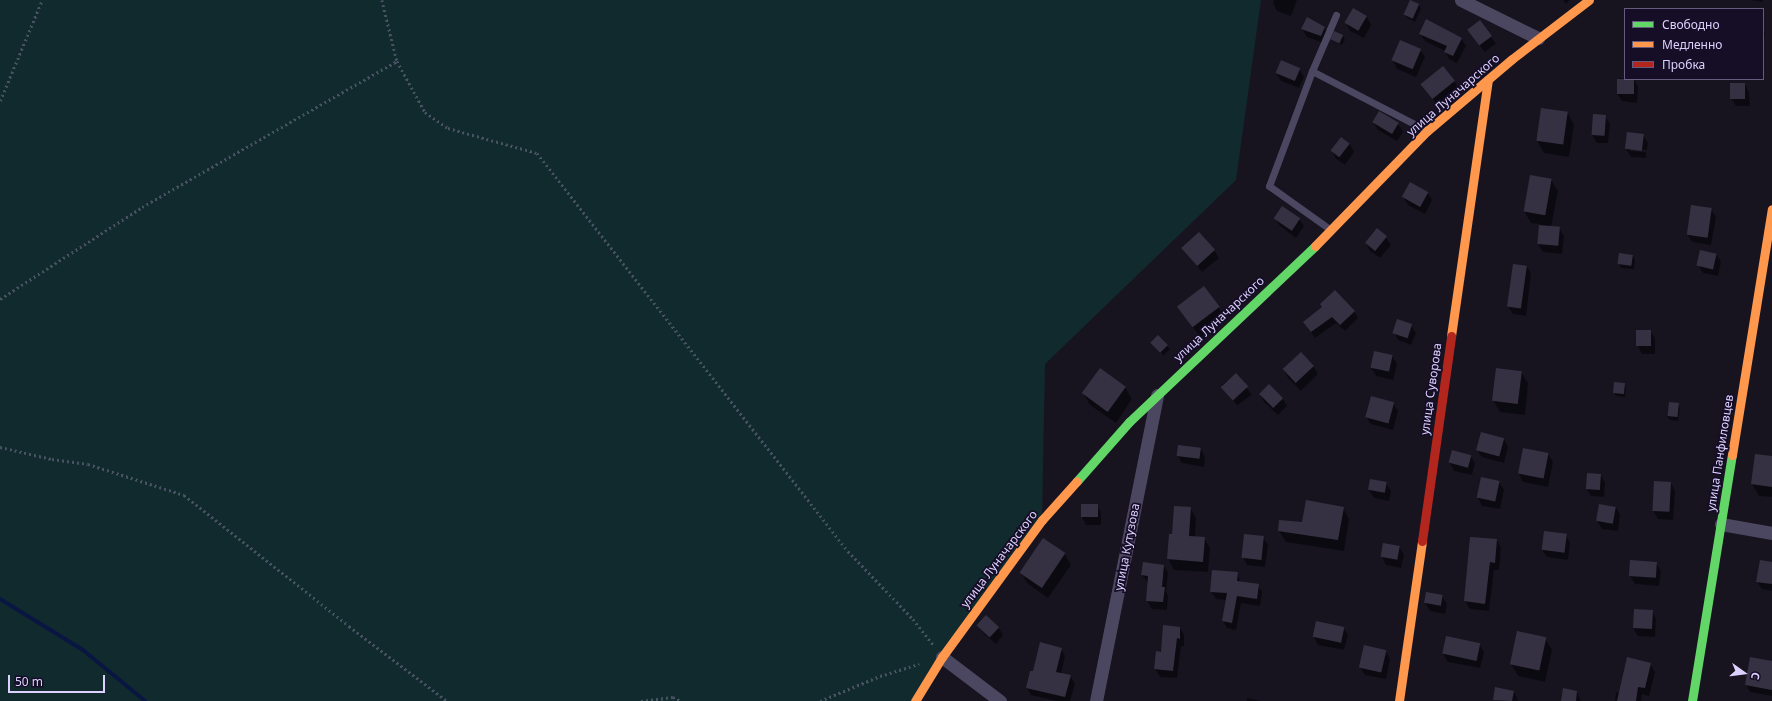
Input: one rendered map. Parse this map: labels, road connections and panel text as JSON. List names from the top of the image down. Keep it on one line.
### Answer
{"streets":{"street":["улица Луначарского","улица Суворова","улица Панфиловцев","улица Кутузова"]},"crossings":[["улица Луначарского","улица Суворова"],["улица Луначарского","улица Кутузова"]],"legend":["Свободно","Медленно","Пробка"],"scale_bar":"50 m","north":"right"}
